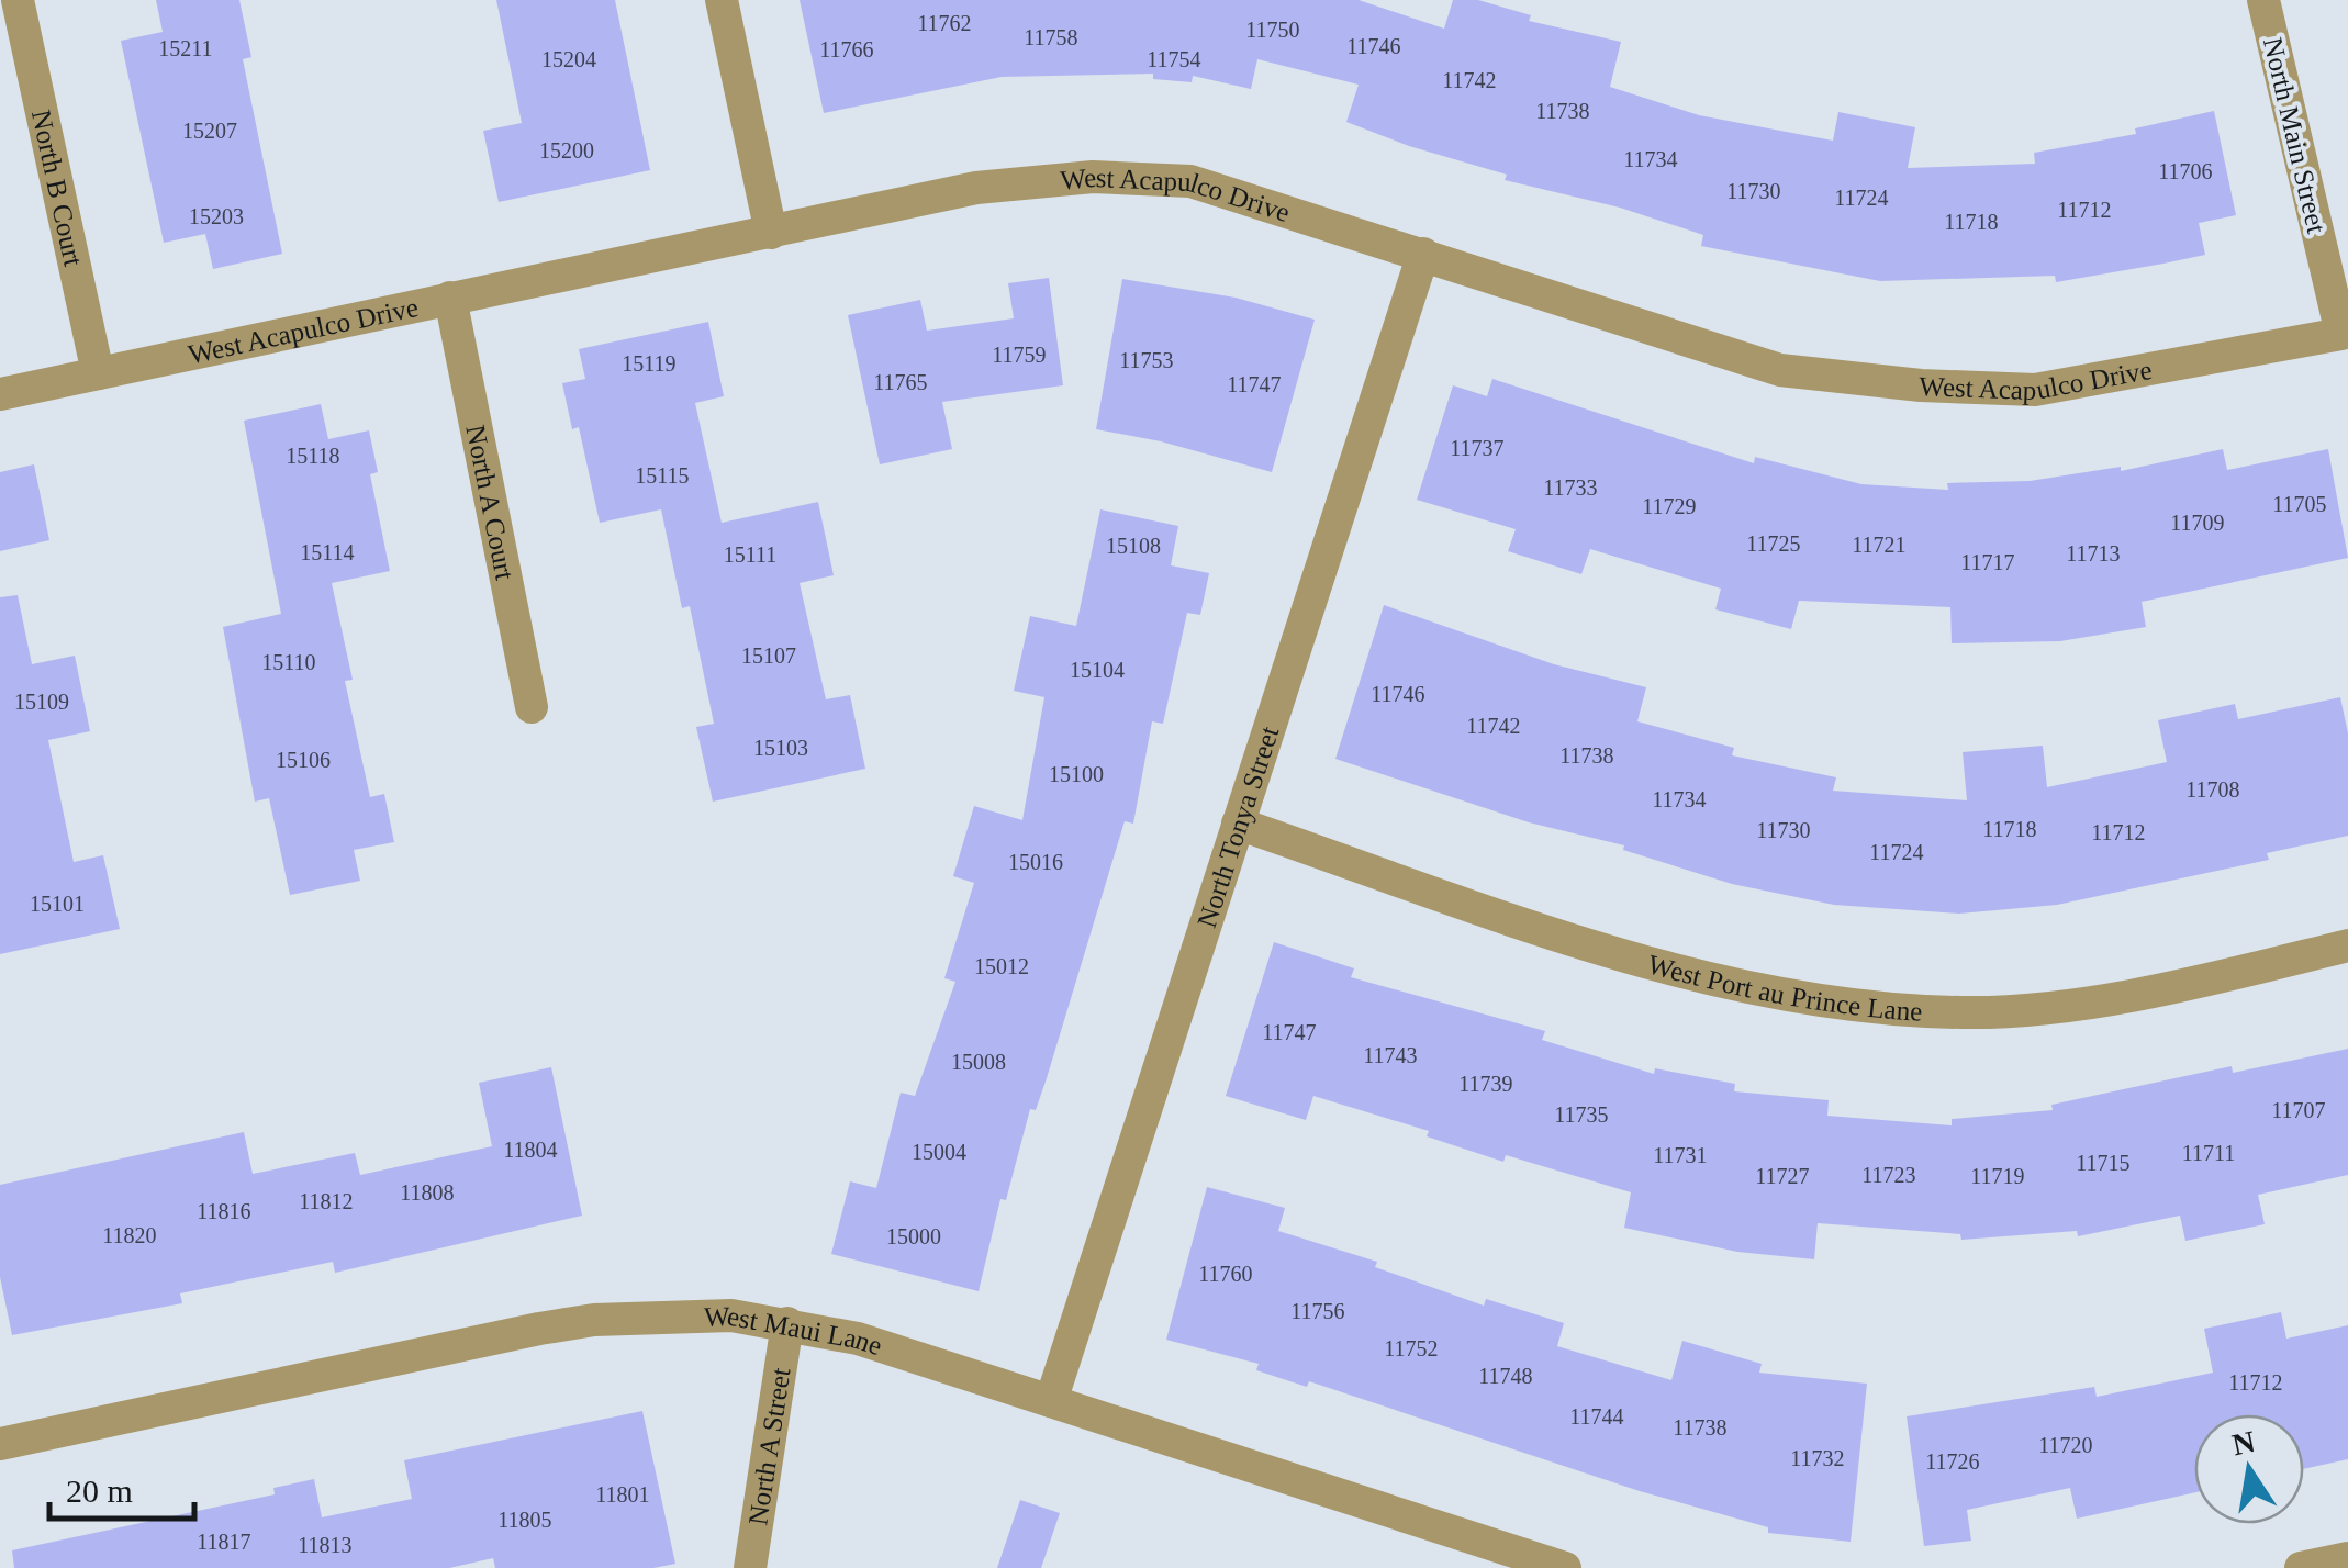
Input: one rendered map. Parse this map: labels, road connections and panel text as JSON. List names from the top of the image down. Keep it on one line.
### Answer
{"streets":{"street":["North Main Street","North B Court","West Acapulco Drive","North A Court","North Tonya Street","West Port au Prince Lane","West Maui Lane","North A Street"]},"crossings":[["North Main Street","West Acapulco Drive"],["North B Court","West Acapulco Drive"],["West Acapulco Drive","North A Court"],["West Acapulco Drive","North Tonya Street"],["North Tonya Street","West Port au Prince Lane"],["North Tonya Street","West Maui Lane"],["West Maui Lane","North A Street"]],"house_numbers":["11762","11750","11758","11746","15211","11766","15204","11754","11742","11738","15207","15200","11734","11706","11730","11724","11712","15203","11718","11759","11753","15119","11765","11747","11737","15118","15115","11733","11705","11729","11709","11725","11721","15108","15114","11713","15111","11717","15107","15110","15104","11746","15109","11742","15103","11738","15106","15100","11708","11734","11718","11730","11712","11724","15016","15101","15012","11747","11743","15008","11739","11707","11735","11804","15004","11711","11731","11715","11723","11727","11719","11808","11812","11816","11820","15000","11760","11756","11752","11748","11712","11744","11738","11720","11732","11726","11801","11805","11817","11813"],"scale_bar":"20 m","north":"top"}
